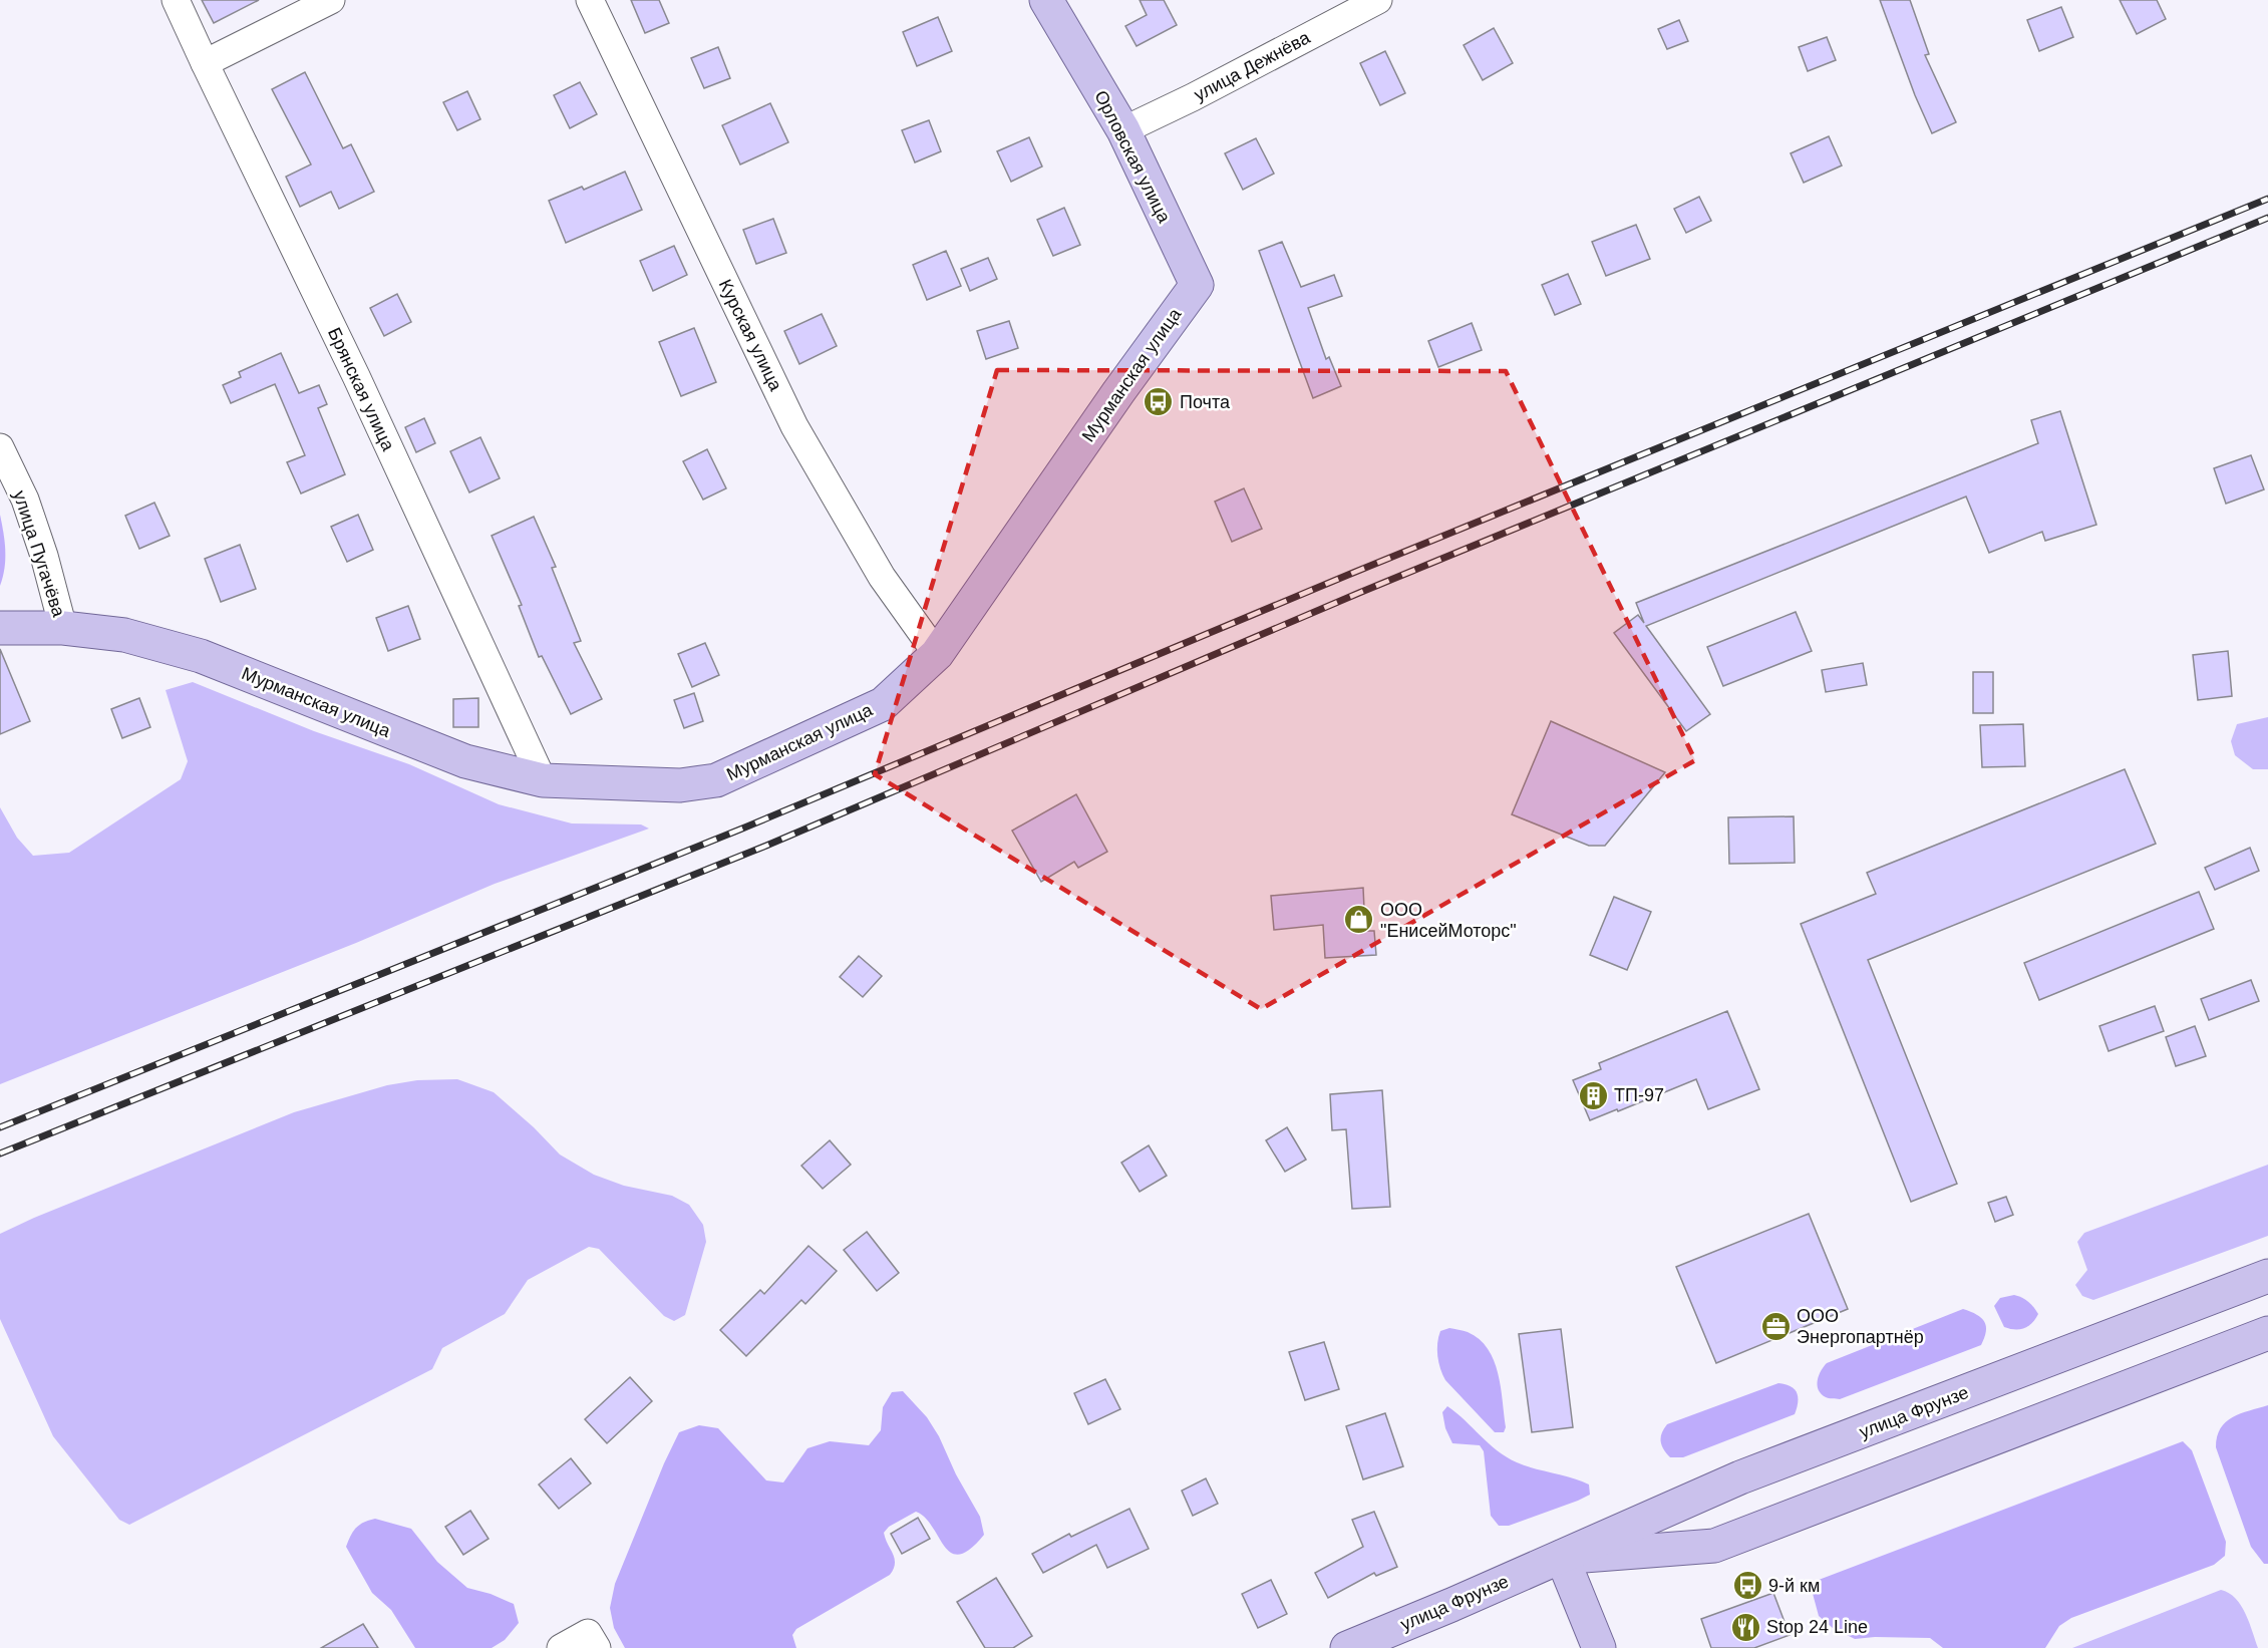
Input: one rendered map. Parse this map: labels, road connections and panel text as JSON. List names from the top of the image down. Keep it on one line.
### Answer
{"streets":{"main road":["Орловская улица","Мурманская улица","улица Фрунзе"],"street":["улица Дежнёва","Курская улица","Брянская улица","улица Пугачёва"]},"crossings":[["улица Дежнёва","Орловская улица"],["Орловская улица","Мурманская улица"],["Курская улица","Мурманская улица"],["Мурманская улица","Брянская улица"],["Мурманская улица","улица Пугачёва"]],"places":{"bus stop":["Почта","9-й км"],"shop":["ООО \"ЕнисейМоторс\""],"building":["ТП-97"],"office":["ООО Энергопартнёр"],"restaurant":["Stop 24 Line"]}}
